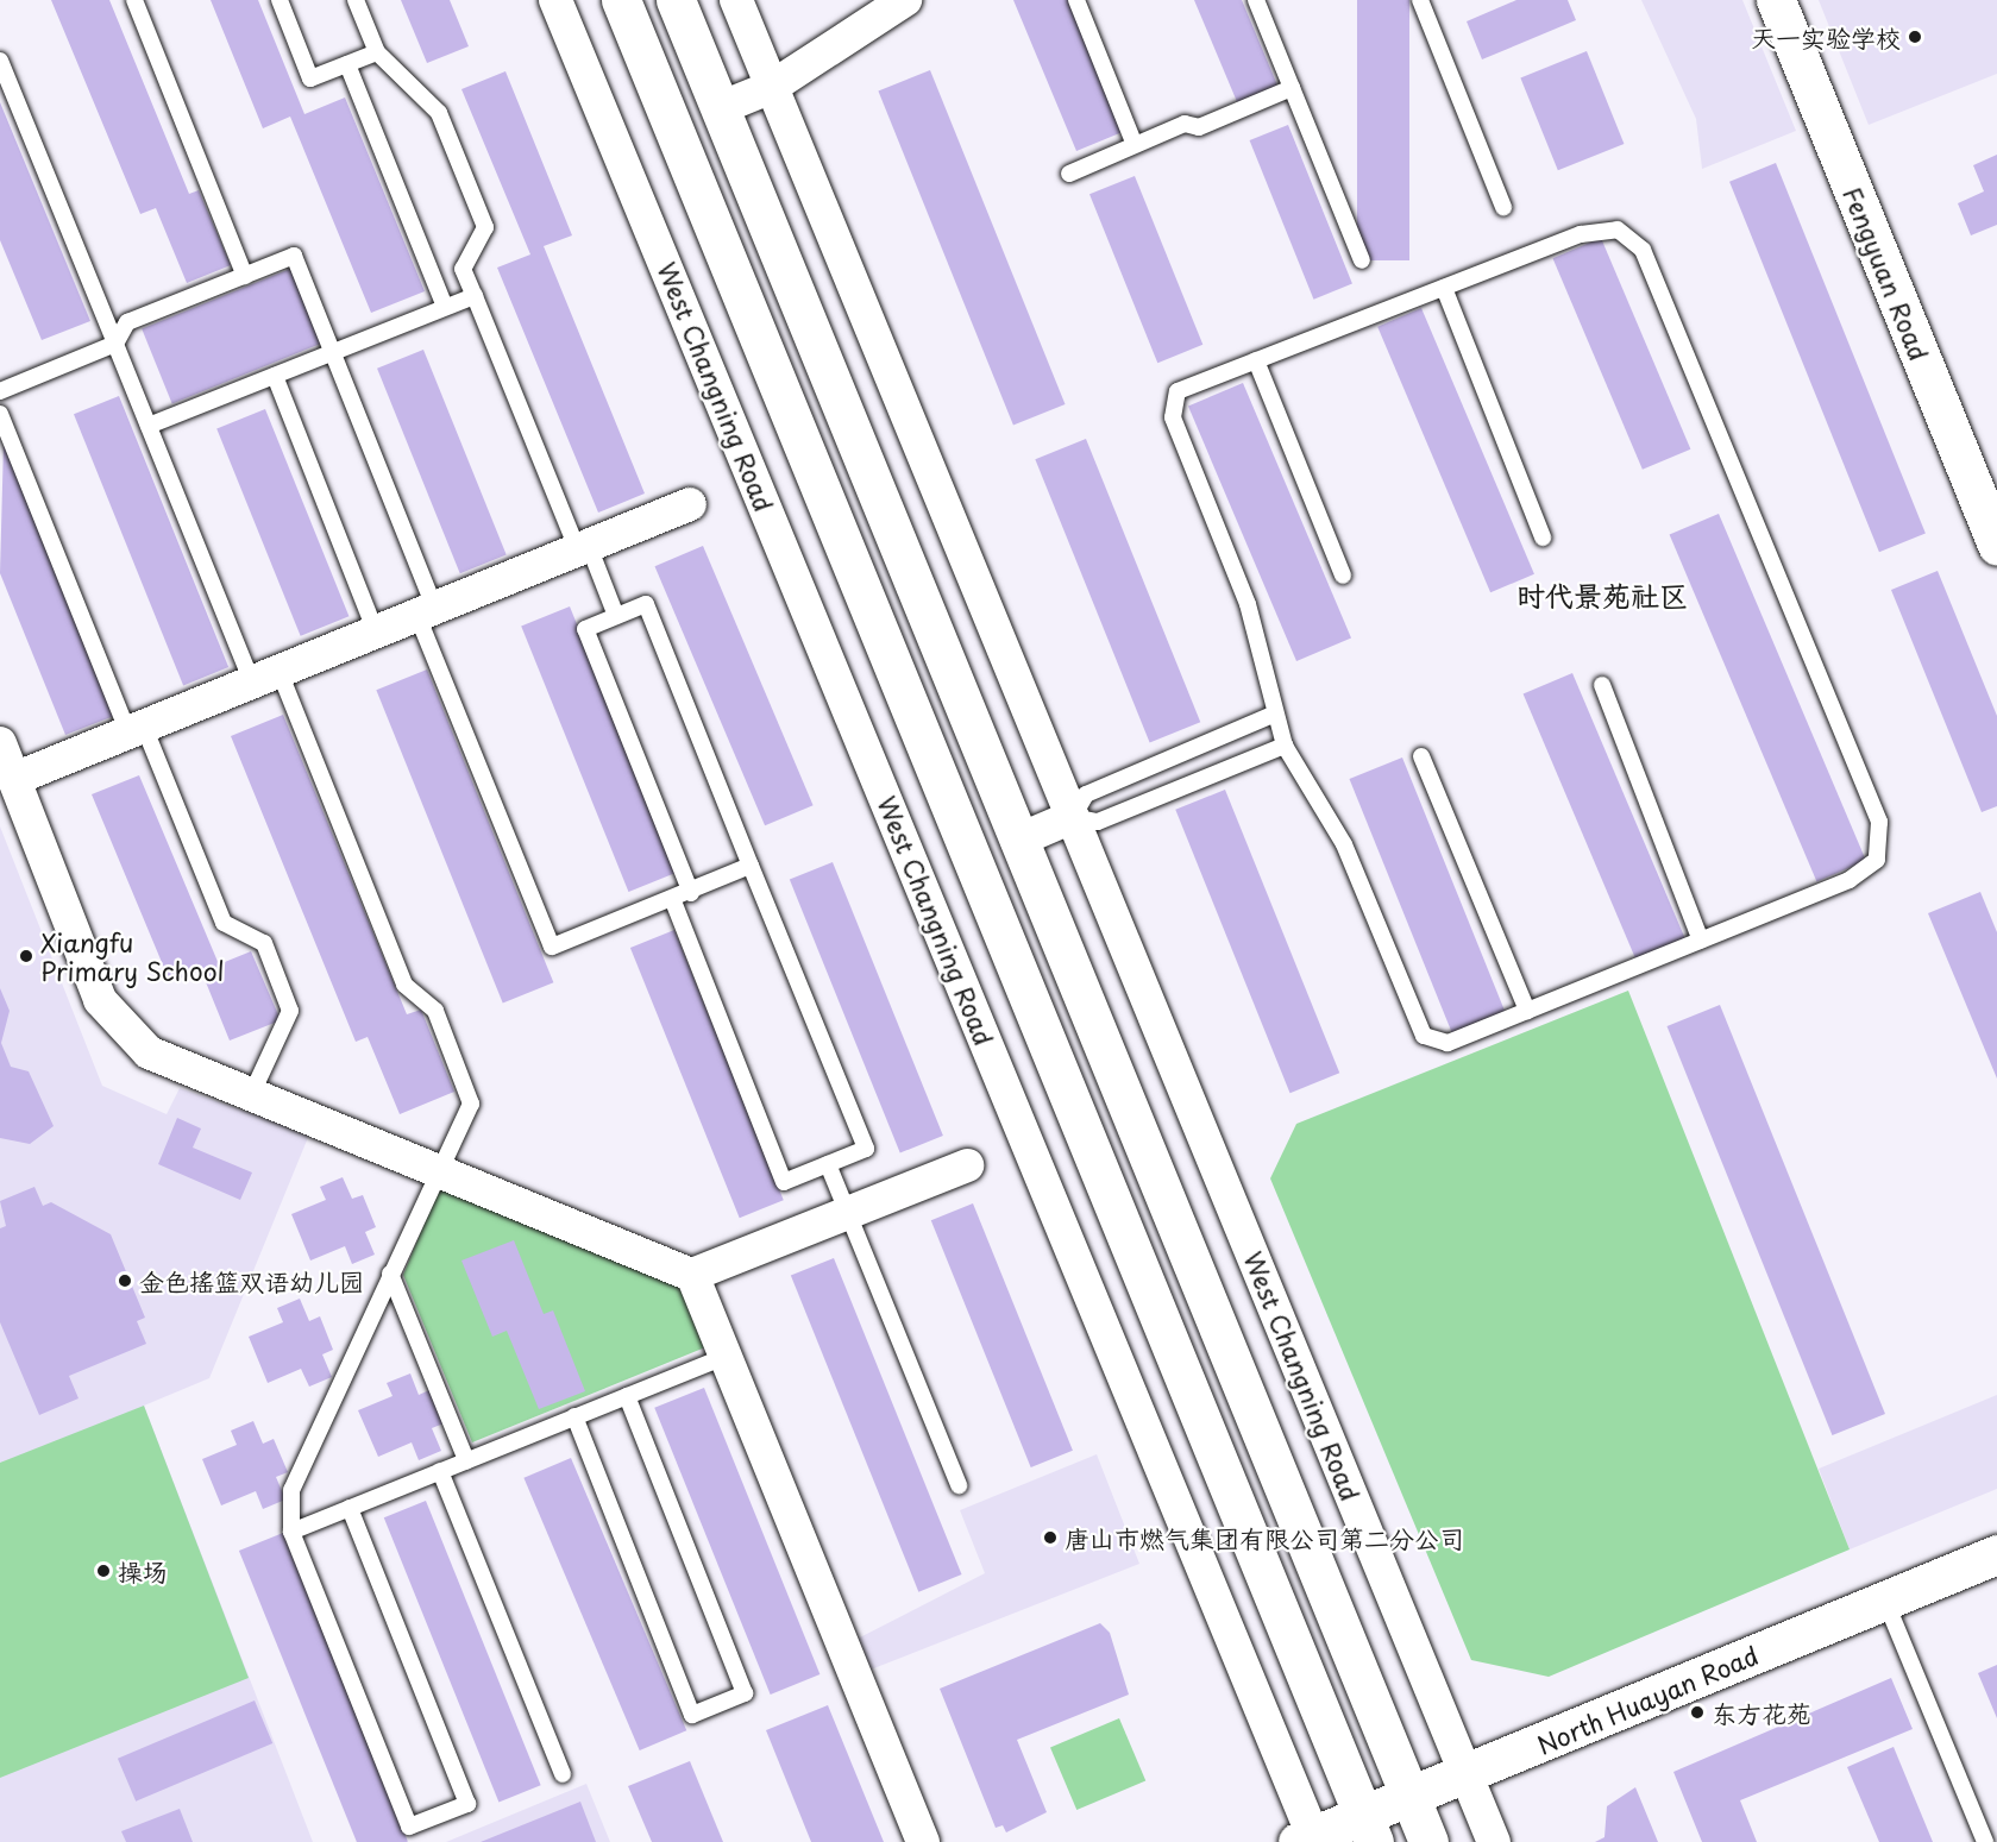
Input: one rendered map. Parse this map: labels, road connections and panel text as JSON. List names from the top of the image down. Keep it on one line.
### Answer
{"streets":{"main road":["Fengyuan Road","North Huayan Road"],"street":["West Changning Road"]},"crossings":[["West Changning Road","North Huayan Road"]],"districts":["时代景苑社区"],"places":["天一实验学校","Xiangfu Primary School","金色摇篮双语幼儿园","唐山市燃气集团有限公司第二分公司","操场","东方花苑"]}
